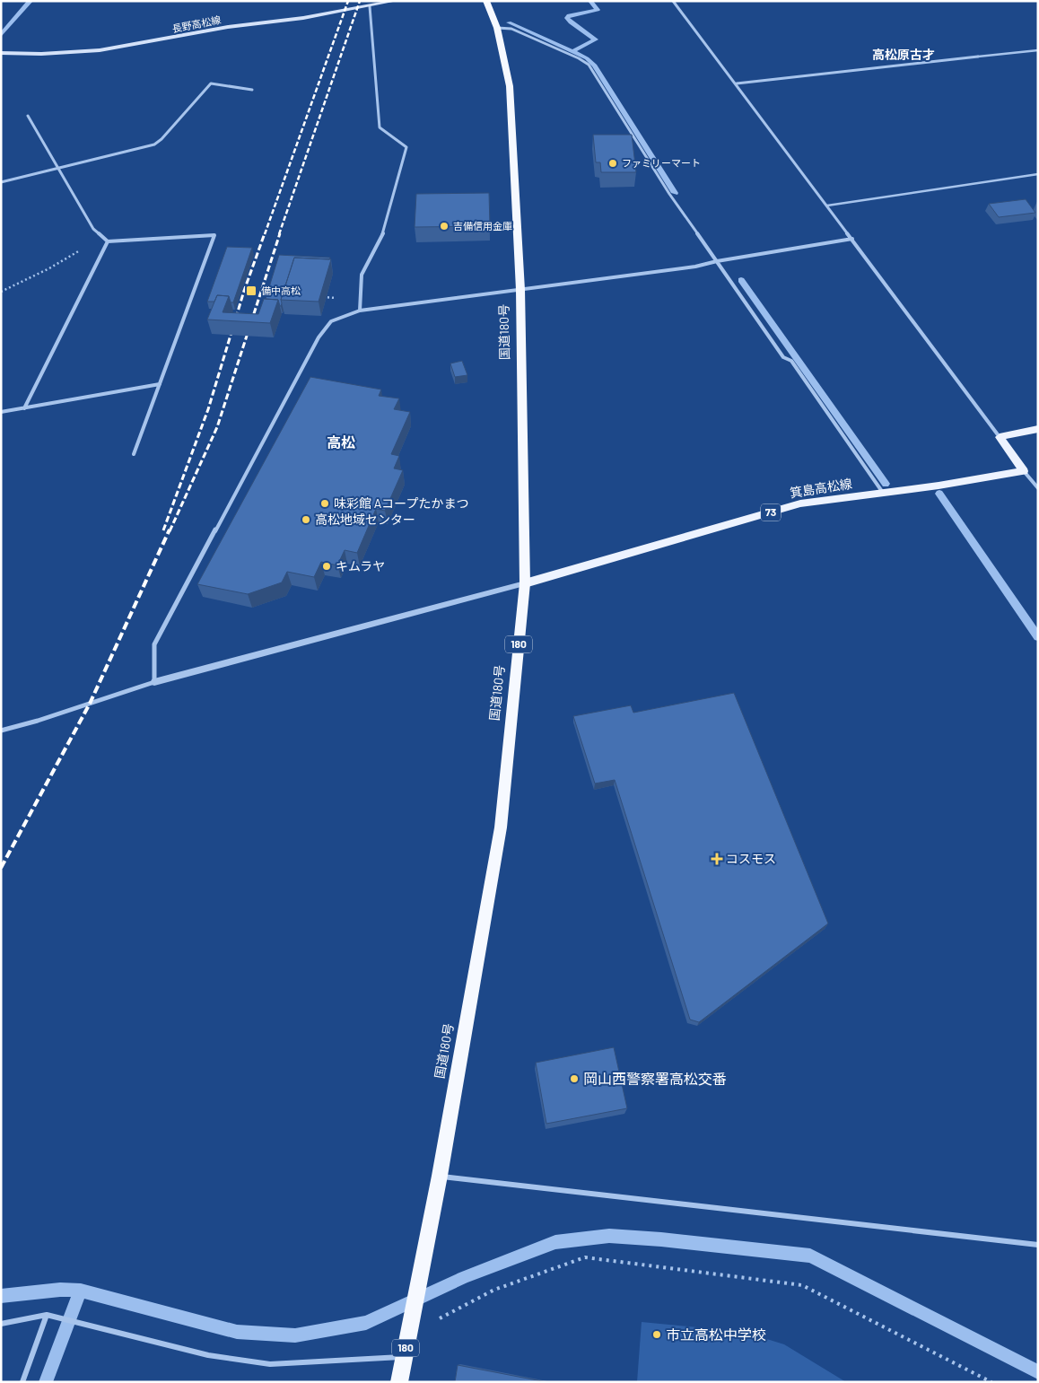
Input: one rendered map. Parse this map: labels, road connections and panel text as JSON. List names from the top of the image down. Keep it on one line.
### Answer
{"streets":{"highway":["国道180号","180"],"main road":["長野高松線","箕島高松線","73"]},"crossings":[["国道180号","箕島高松線"]],"districts":["高松原古才","高松"],"places":{"other":["ファミリーマート","吉備信用金庫","味彩館 Aコープたかまつ","高松地域センター","キムラヤ","岡山西警察署高松交番","市立高松中学校"],"transit":["備中高松"],"health":["コスモス"]}}
